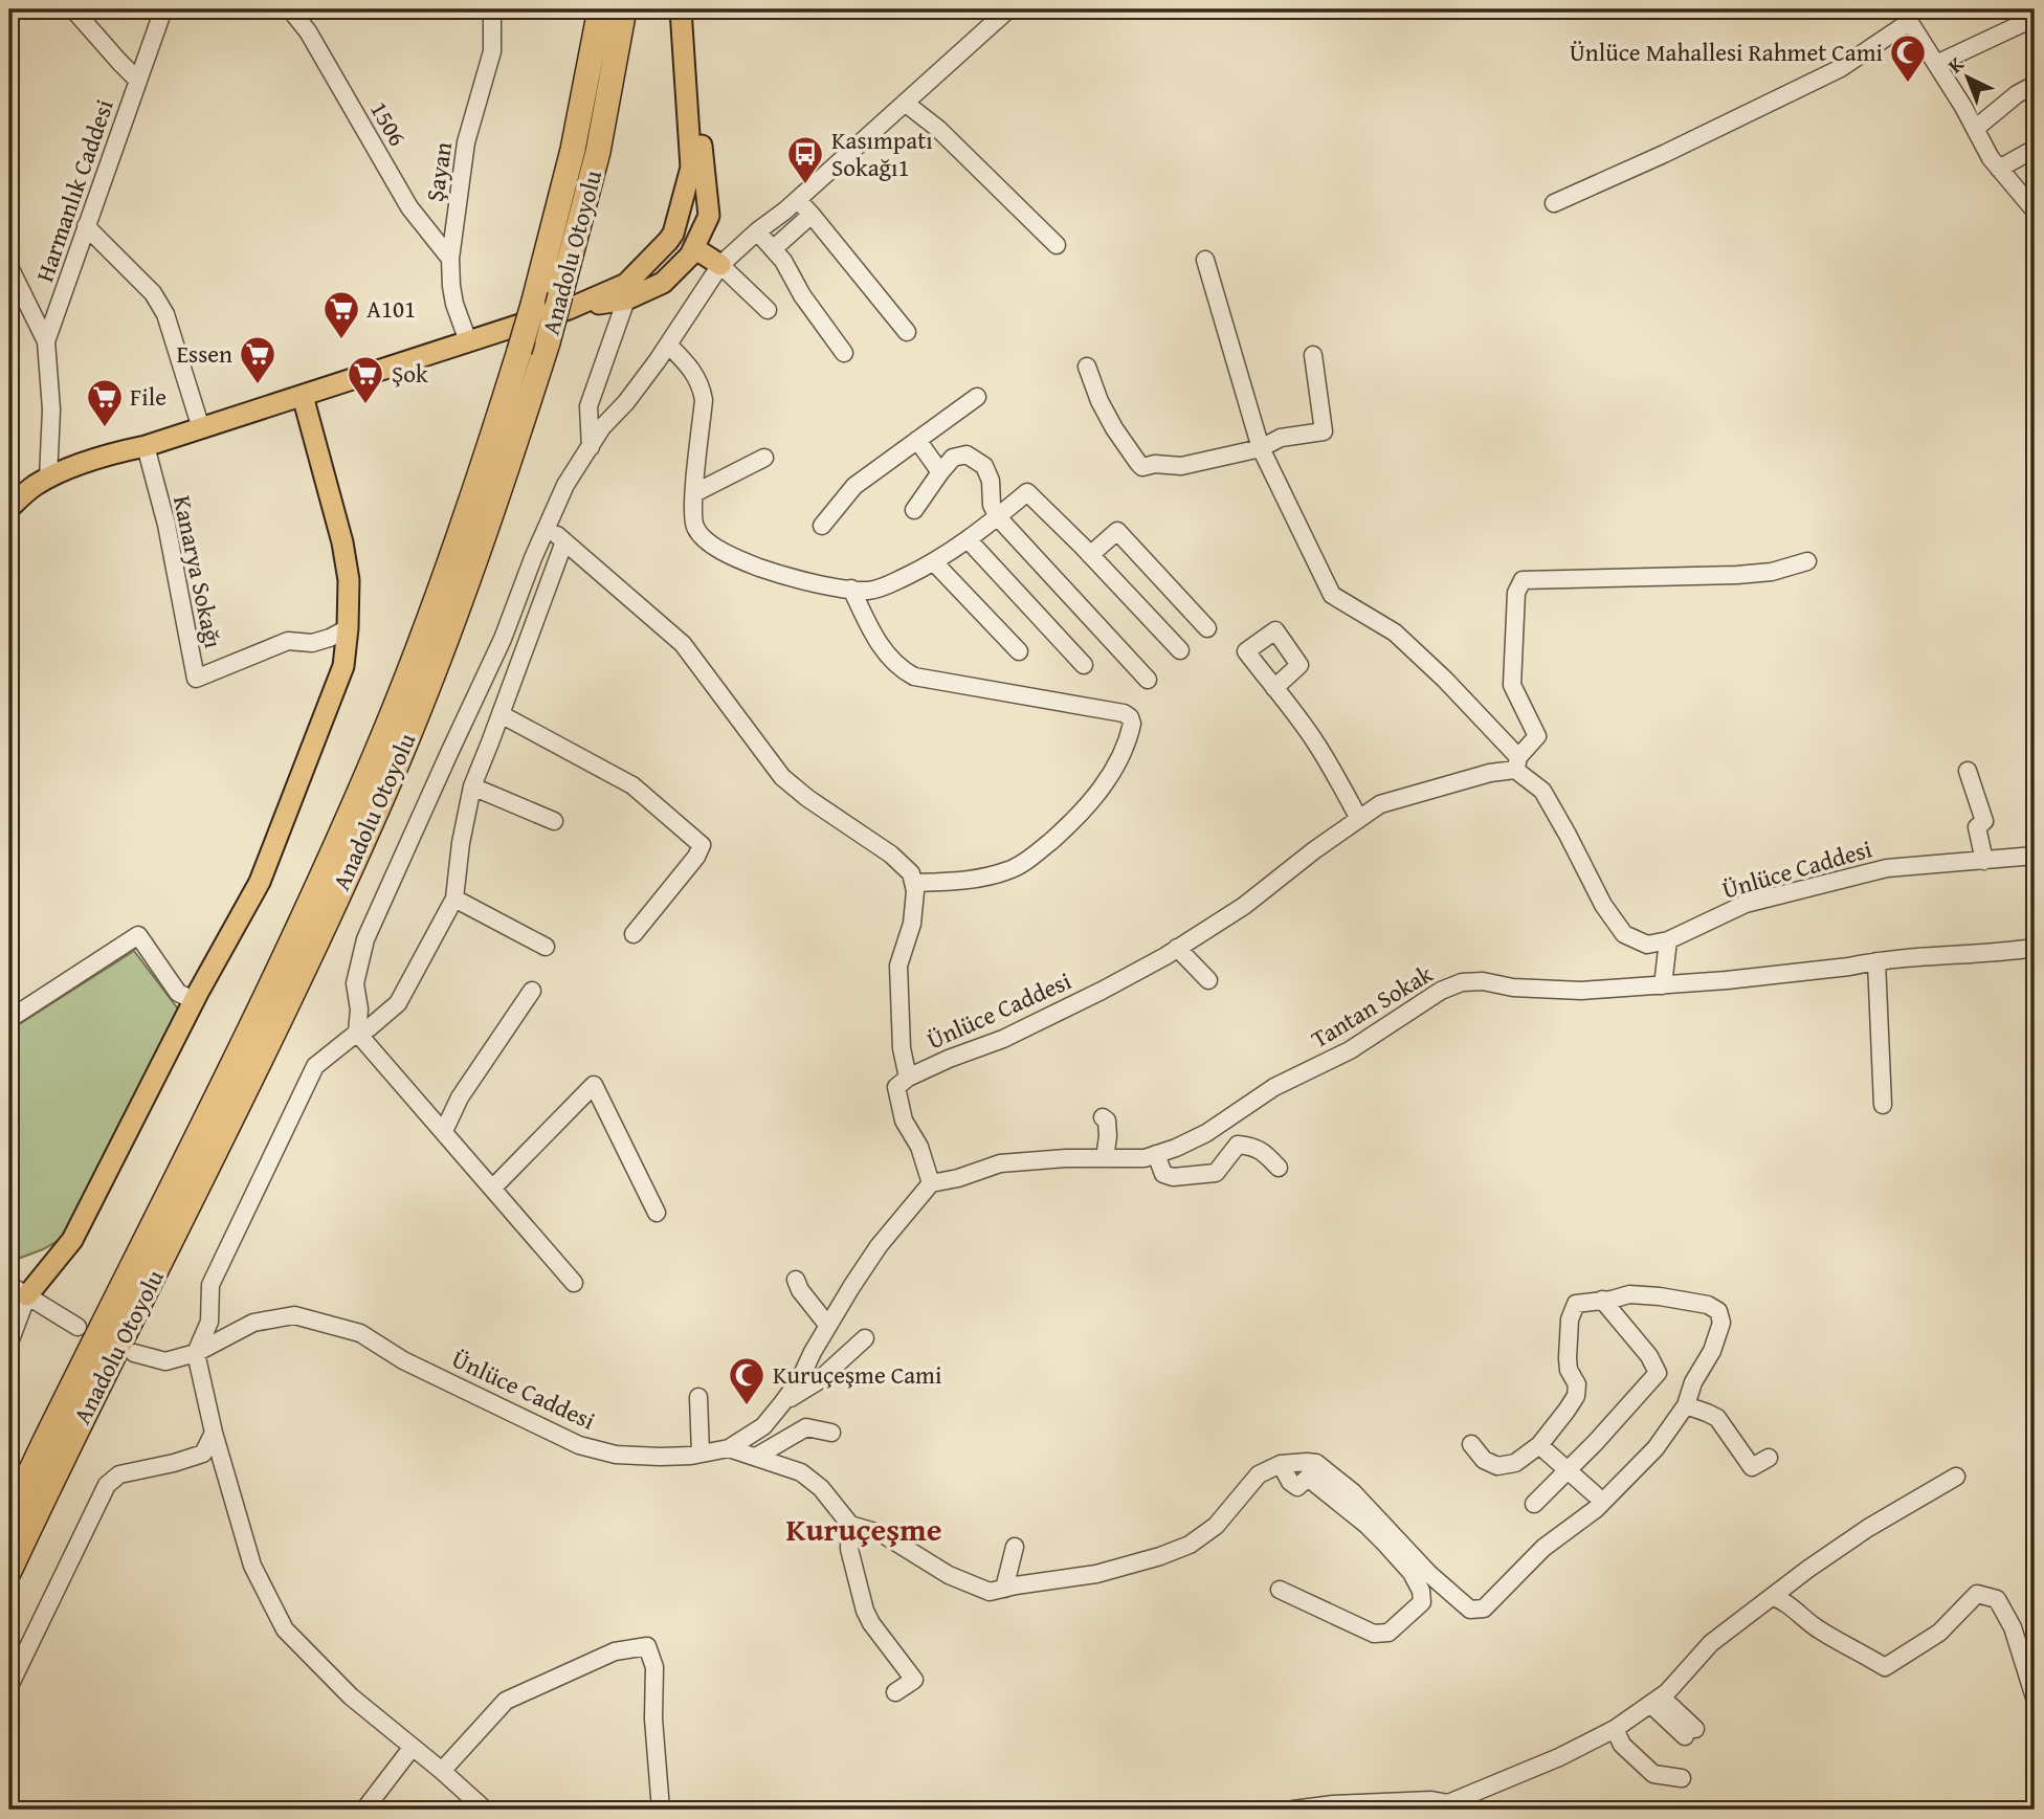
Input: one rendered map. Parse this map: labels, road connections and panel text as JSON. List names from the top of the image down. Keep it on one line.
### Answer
{"streets":{"highway":["Anadolu Otoyolu"],"street":["1506","Şayan","Harmanlık Caddesi","Kanarya Sokağı","Ünlüce Caddesi","Tantan Sokak"]},"crossings":[["1506","Şayan"],["Ünlüce Caddesi","Tantan Sokak"]],"districts":["Kuruçeşme"],"places":{"mosque":["Ünlüce Mahallesi Rahmet Cami","Kuruçeşme Cami"],"bus stop":["Kasımpatı Sokağı1"],"supermarket":["A101","Essen","Şok","File"]},"north":"top left"}
